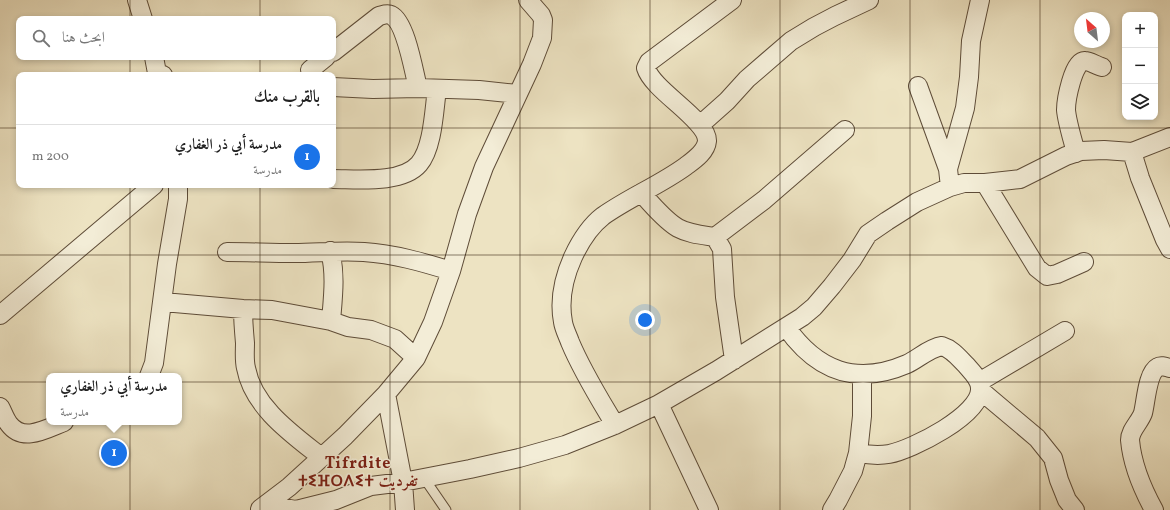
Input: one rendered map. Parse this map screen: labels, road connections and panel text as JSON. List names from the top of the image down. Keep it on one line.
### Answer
{"districts":["Tifrdite ⵜⵉⴼⵔⴷⵉⵜ تفرديت"],"north":"top left","page":{"map_buttons":["+","−"],"search":"ابحث هنا","heading":"بالقرب منك","list":[{"mark":"1","name":"مدرسة أبي ذر الغفاري","note":"مدرسة","value":"200 m"}],"popup":["مدرسة أبي ذر الغفاري","مدرسة"],"pins":"1"}}
